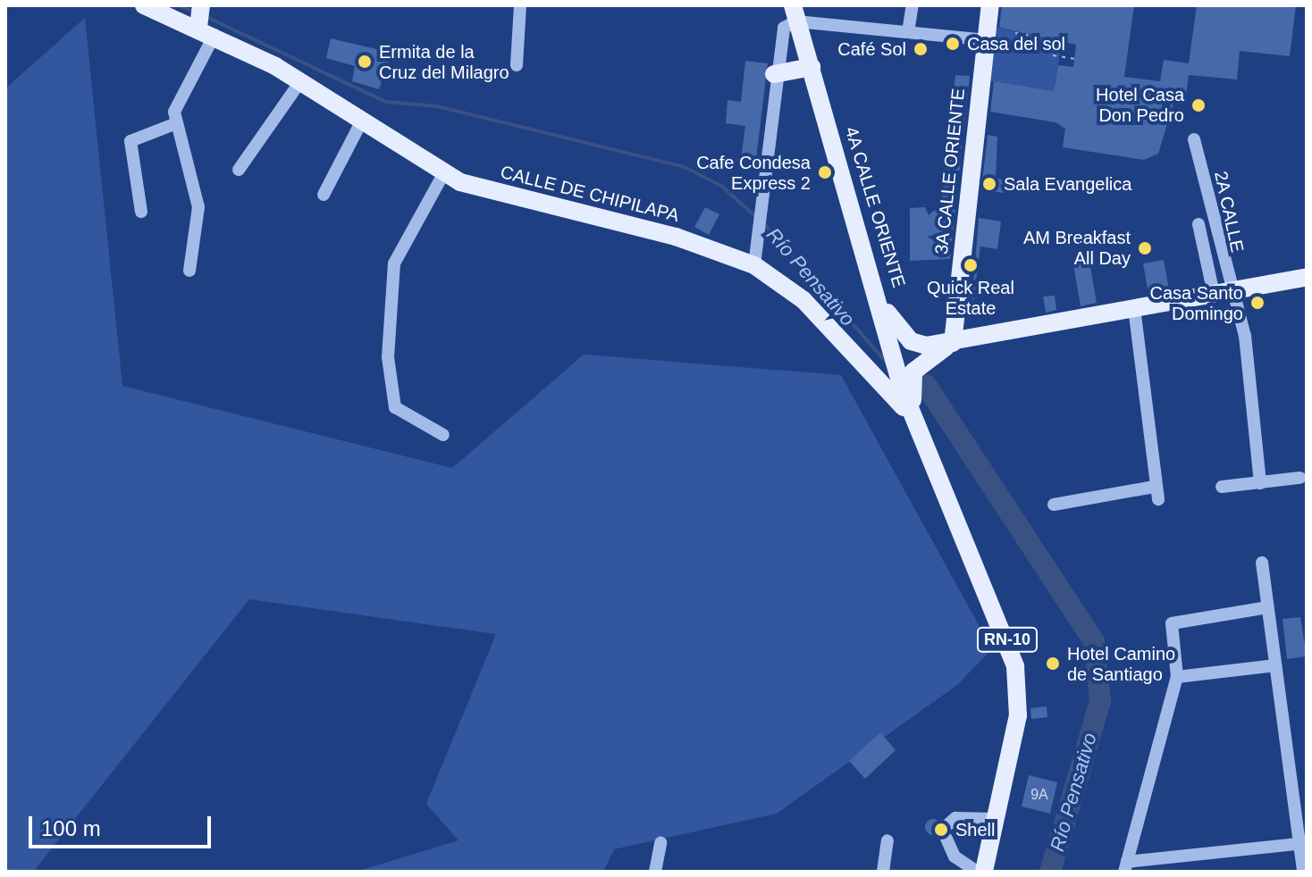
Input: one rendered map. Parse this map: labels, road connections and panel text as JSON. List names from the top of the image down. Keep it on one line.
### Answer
{"streets":{"main road":["3A CALLE ORIENTE","CALLE DE CHIPILAPA","4A CALLE ORIENTE","RN-10"],"street":["2A CALLE"]},"crossings":[["CALLE DE CHIPILAPA","RN-10"],["4A CALLE ORIENTE","RN-10"]],"water":["Río Pensativo"],"places":["Casa del sol","Café Sol","Ermita de la Cruz del Milagro","Hotel Casa Don Pedro","Cafe Condesa Express 2","Sala Evangelica","AM Breakfast All Day","Quick Real Estate","Casa Santo Domingo","Hotel Camino de Santiago","Shell"],"house_numbers":["9A"],"scale_bar":"100 m"}
